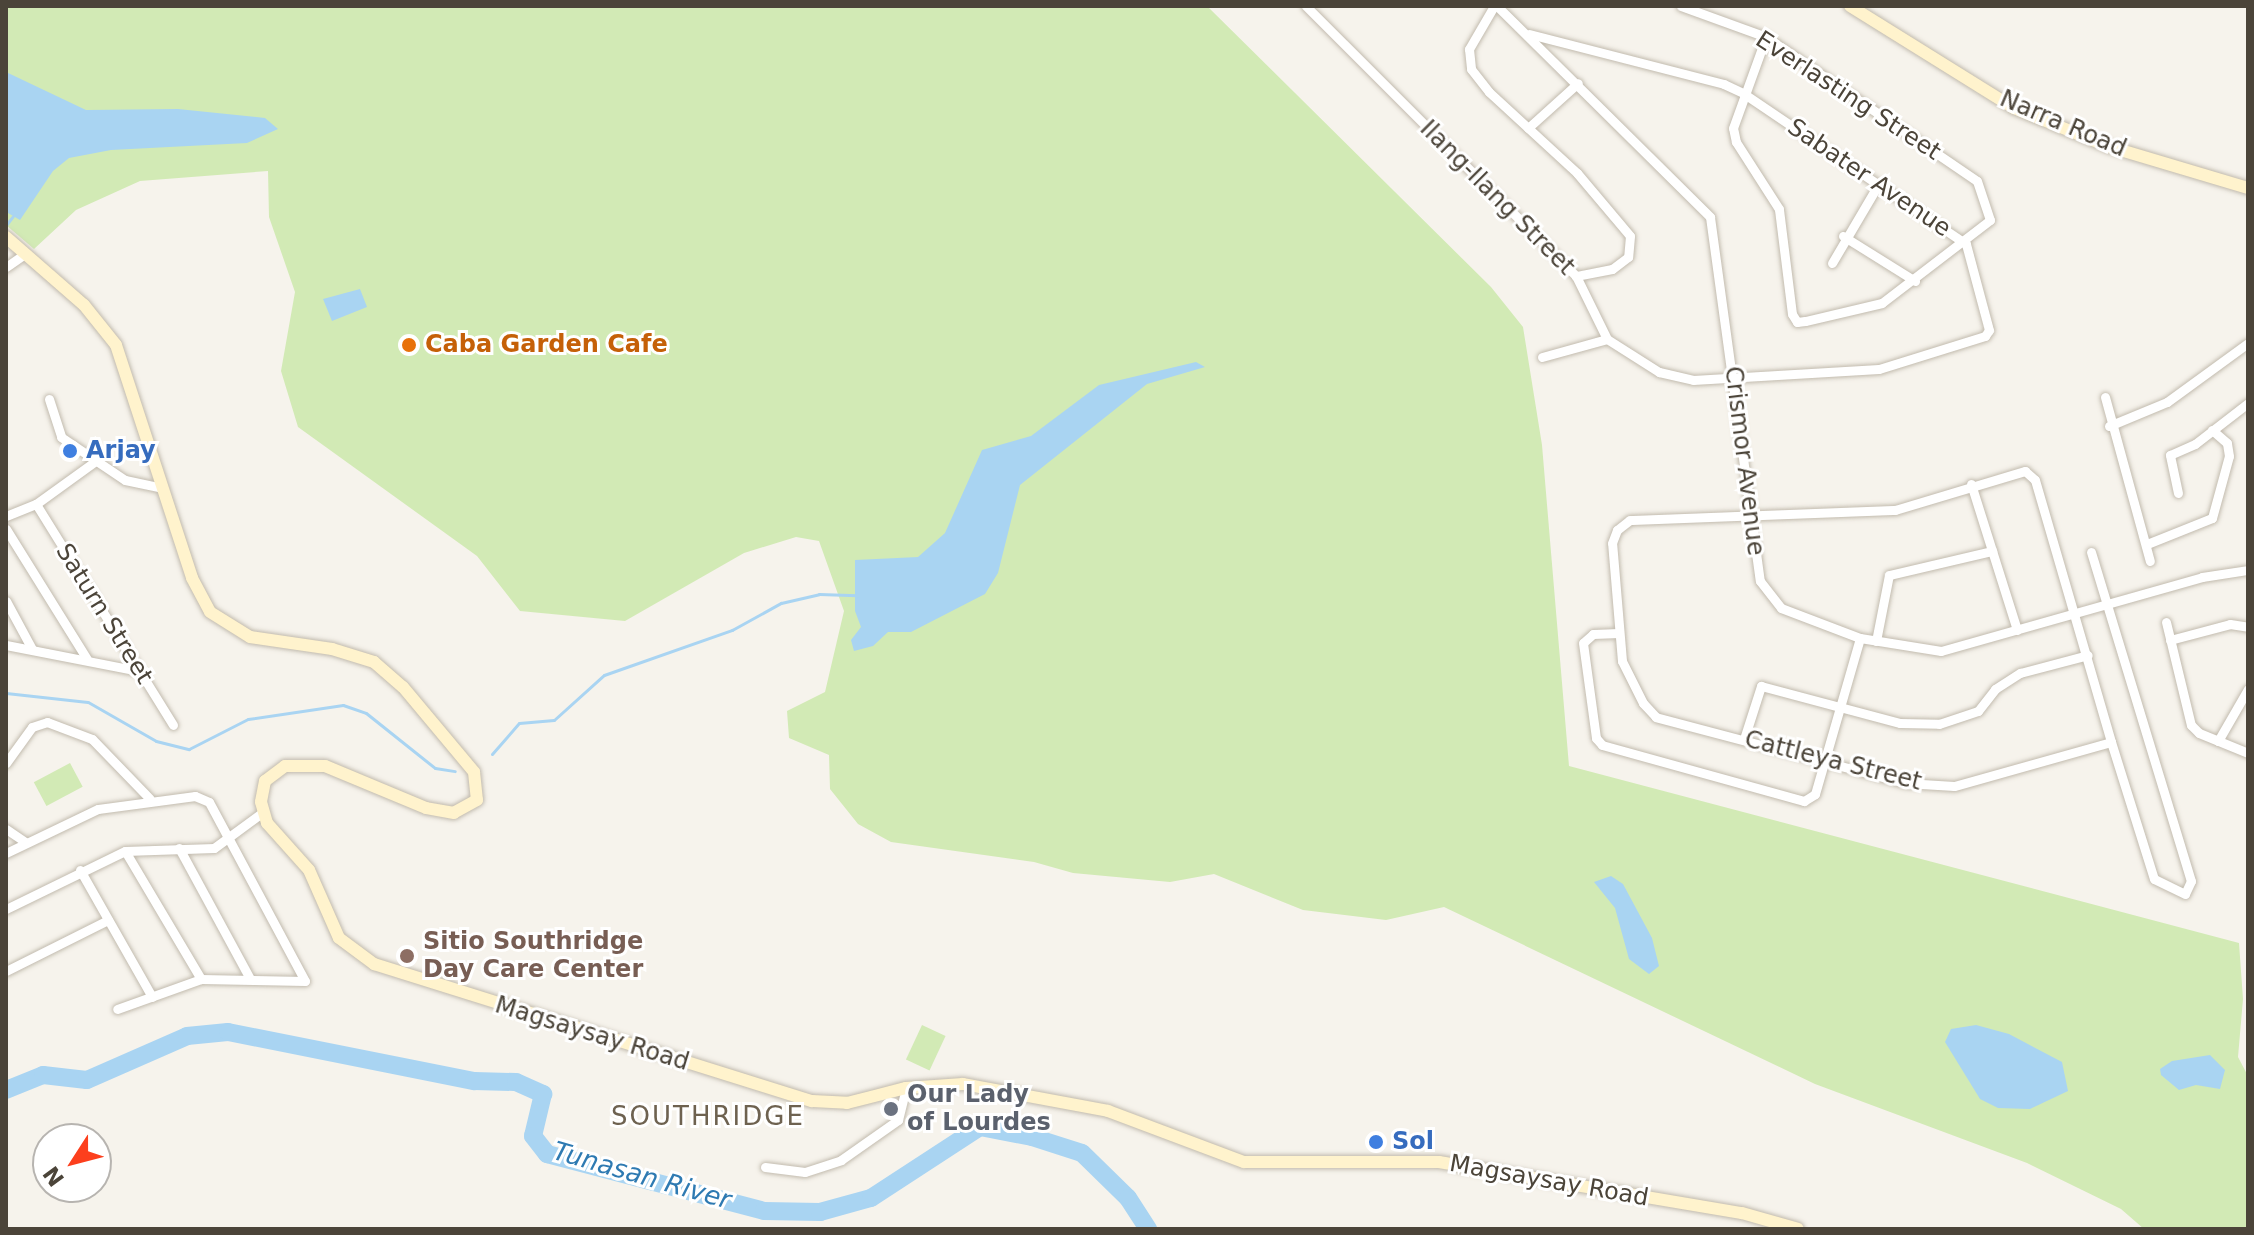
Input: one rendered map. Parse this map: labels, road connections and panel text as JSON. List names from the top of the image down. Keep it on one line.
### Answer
{"streets":{"main road":["Narra Road","Magsaysay Road"],"street":["Everlasting Street","Sabater Avenue","Ilang-Ilang Street","Crismor Avenue","Saturn Street","Cattleya Street"]},"crossings":[["Everlasting Street","Sabater Avenue"],["Sabater Avenue","Crismor Avenue"],["Crismor Avenue","Cattleya Street"]],"districts":["SOUTHRIDGE"],"water":["Tunasan River"],"places":["Caba Garden Cafe","Arjay","Sitio Southridge Day Care Center","Our Lady of Lourdes","Sol"],"north":"bottom left"}
